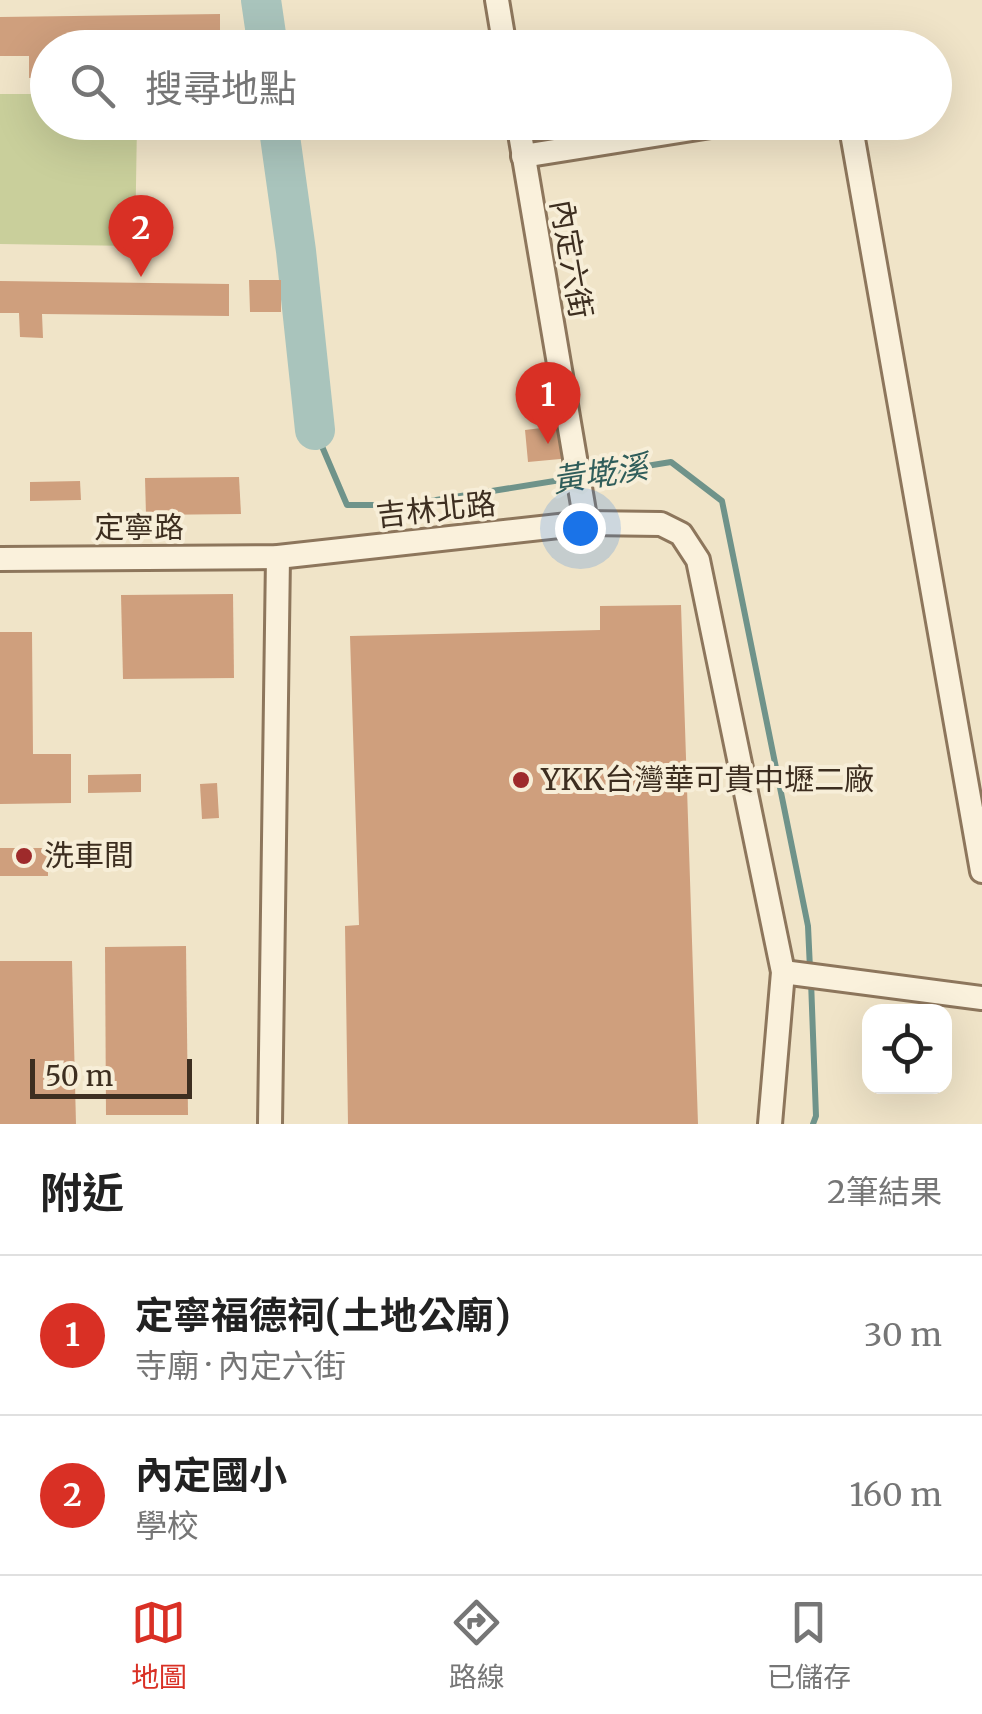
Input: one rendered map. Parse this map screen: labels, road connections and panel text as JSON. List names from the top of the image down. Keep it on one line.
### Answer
{"streets":{"street":["內定六街","吉林北路","定寧路"]},"crossings":[["內定六街","吉林北路"],["吉林北路","定寧路"]],"water":["黃墘溪"],"places":["YKK台灣華可貴中壢二廠","洗車間"],"scale_bar":"50 m","page":{"search":"搜尋地點","pins":["2","1"],"scale":"50 m","heading":["附近","2筆結果"],"list":[{"mark":"1","name":"定寧福德祠(土地公廟)","note":"寺廟 · 內定六街","value":"30 m"},{"mark":"2","name":"內定國小","note":"學校","value":"160 m"}],"nav":["地圖","路線","已儲存"]}}
